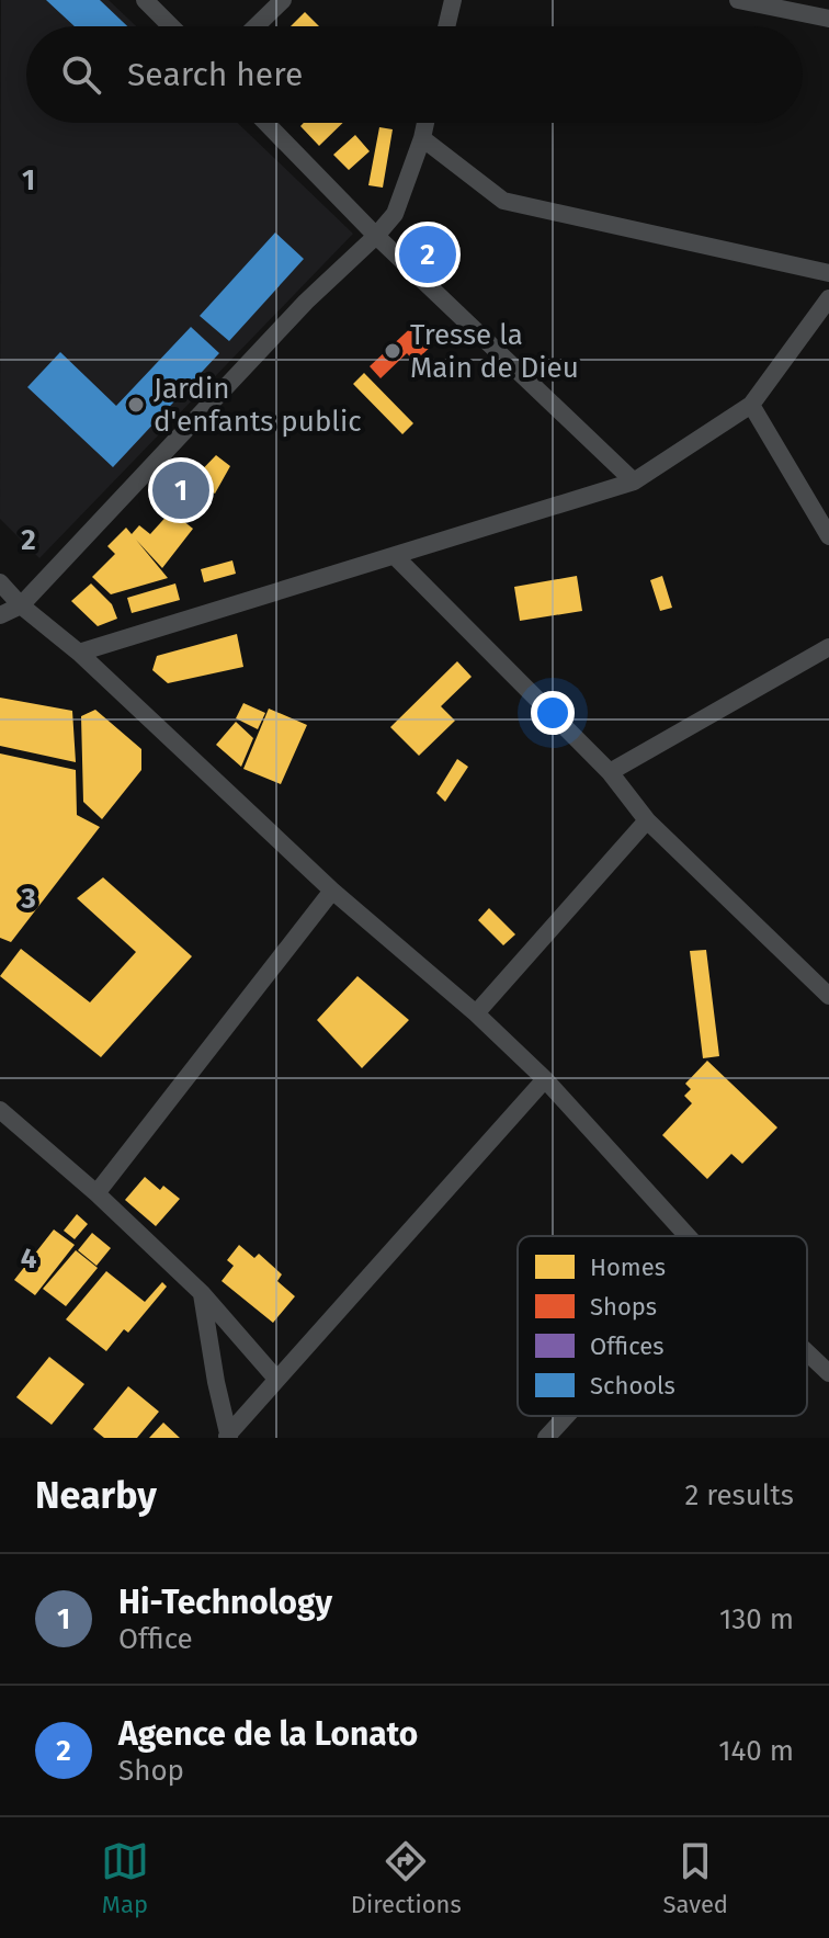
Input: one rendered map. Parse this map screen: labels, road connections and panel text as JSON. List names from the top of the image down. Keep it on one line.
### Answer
{"places":["Tresse la Main de Dieu","Jardin d'enfants public"],"legend":["Homes","Shops","Offices","Schools"],"page":{"search":"Search here","pins":["2","1"],"heading":["Nearby","2 results"],"list":[{"mark":"1","name":"Hi-Technology","note":"Office","value":"130 m"},{"mark":"2","name":"Agence de la Lonato","note":"Shop","value":"140 m"}],"nav":["Map","Directions","Saved"]},"grid":{"rows":["1","2","3","4"]}}
